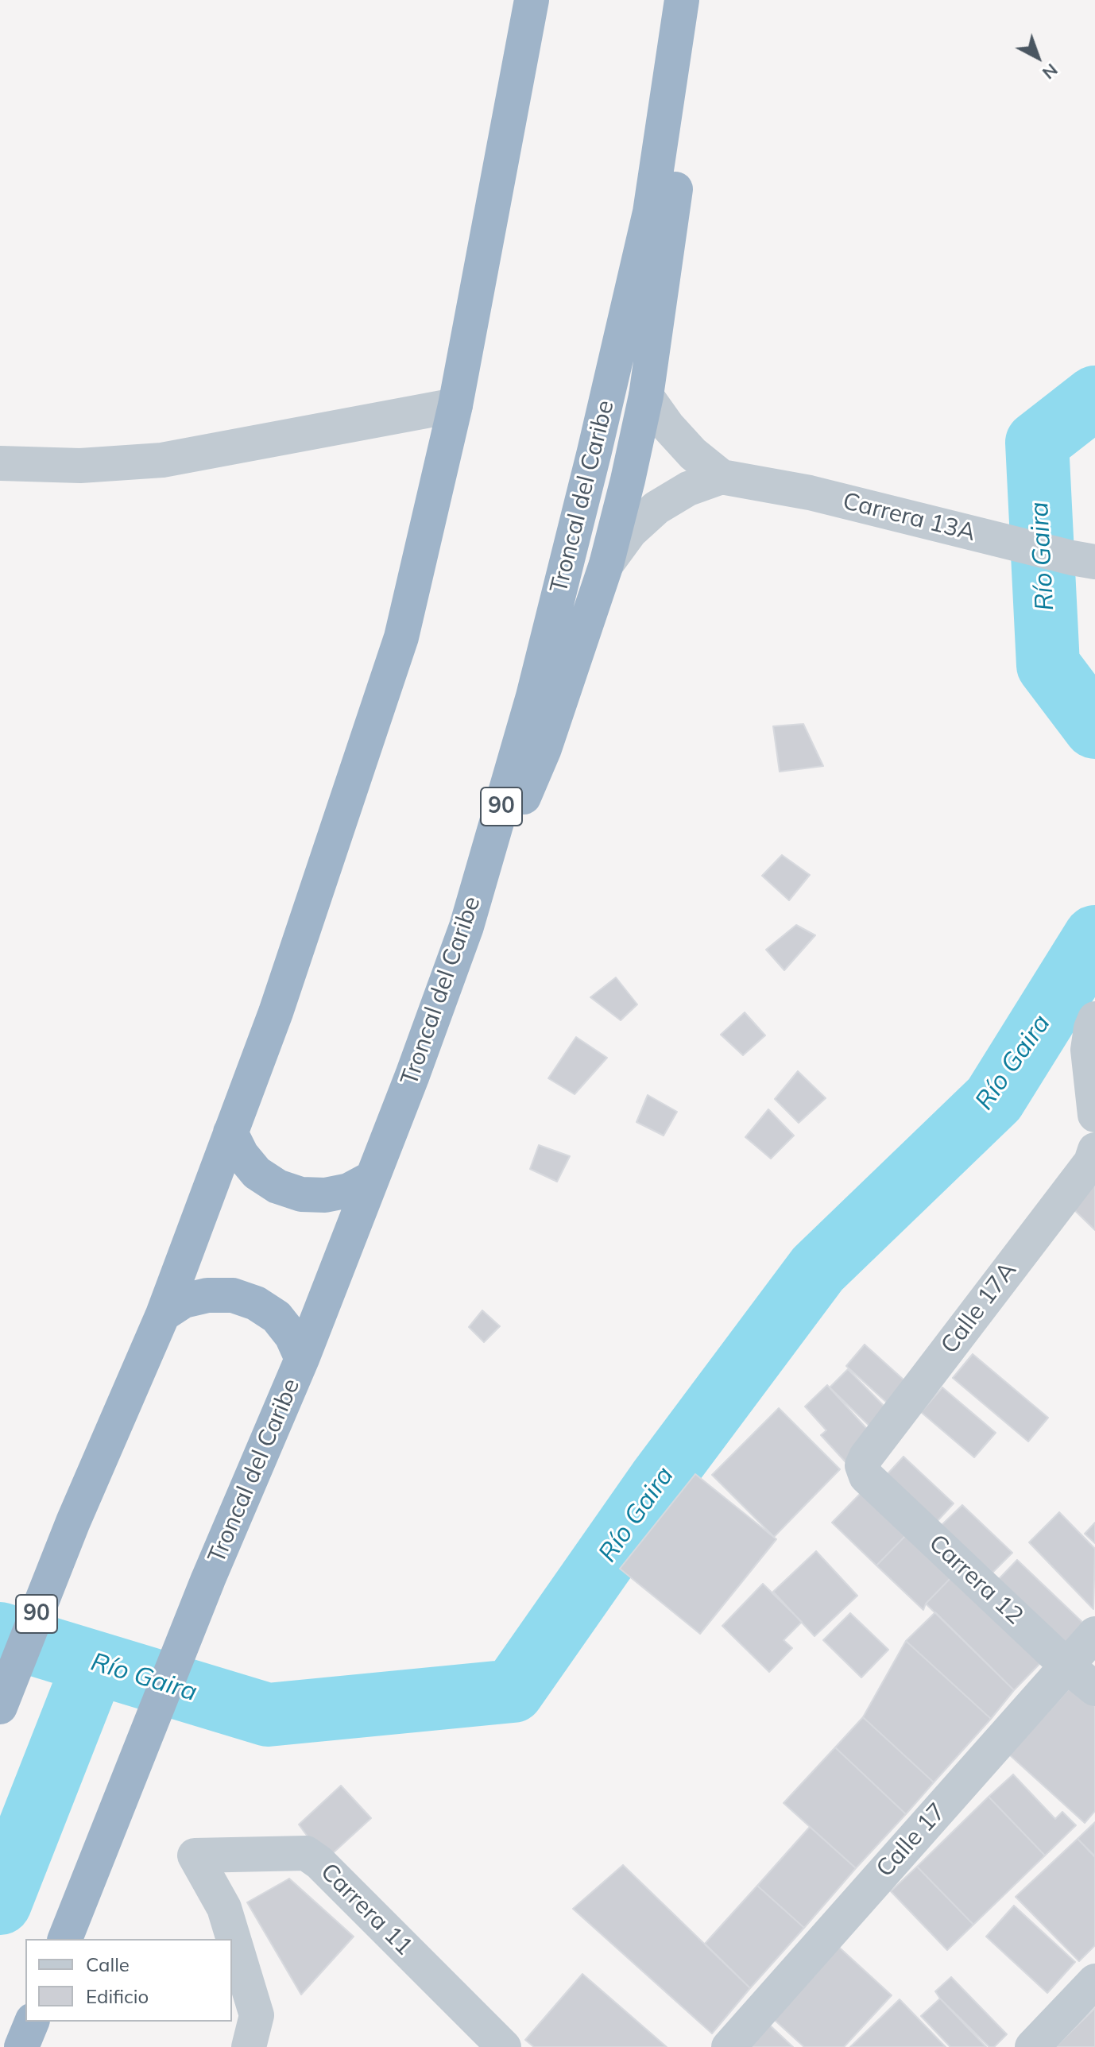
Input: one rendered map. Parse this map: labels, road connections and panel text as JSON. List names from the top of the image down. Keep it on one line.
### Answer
{"streets":{"highway":["Troncal del Caribe","90"],"street":["Carrera 13A","Calle 17A","Carrera 12","Calle 17","Carrera 11"]},"crossings":[["Calle 17A","Carrera 12"],["Carrera 12","Calle 17"]],"water":["Río Gaira"],"legend":["Calle","Edificio"],"north":"bottom right"}
